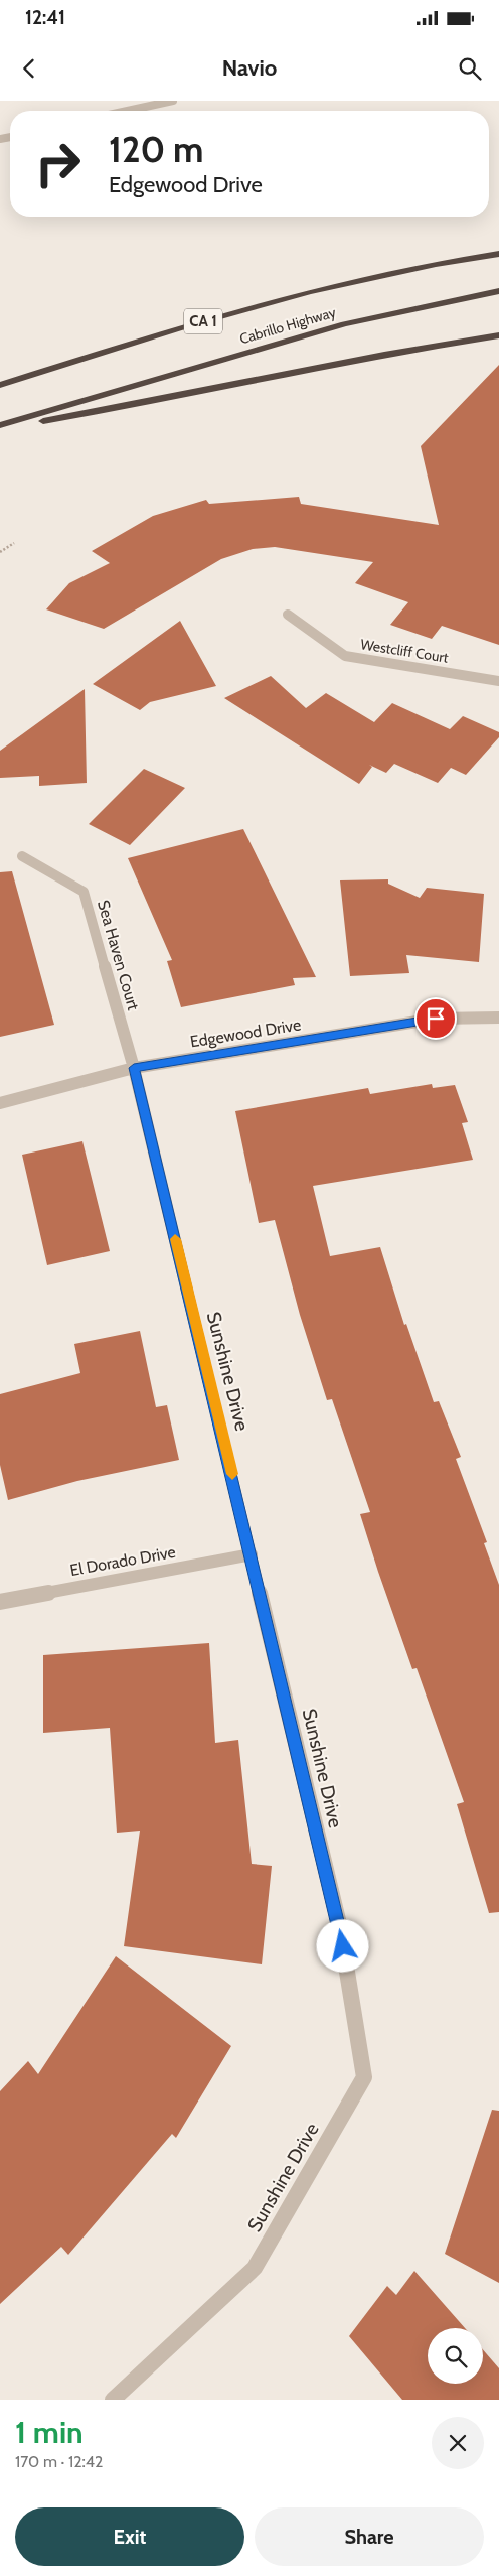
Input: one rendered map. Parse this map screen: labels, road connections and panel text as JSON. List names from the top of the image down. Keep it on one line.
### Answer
{"streets":{"highway":["CA 1","Cabrillo Highway"],"street":["Westcliff Court","Sea Haven Court","Edgewood Drive","Sunshine Drive","El Dorado Drive"]},"crossings":[["Sea Haven Court","Edgewood Drive"],["Sea Haven Court","Sunshine Drive"],["Edgewood Drive","Sunshine Drive"],["Sunshine Drive","El Dorado Drive"]],"page":{"status":"12:41","header":"Navio","turn":["120 m","Edgewood Drive"],"heading":["1 min","170 m · 12:42"],"buttons":["Exit","Share"]}}
